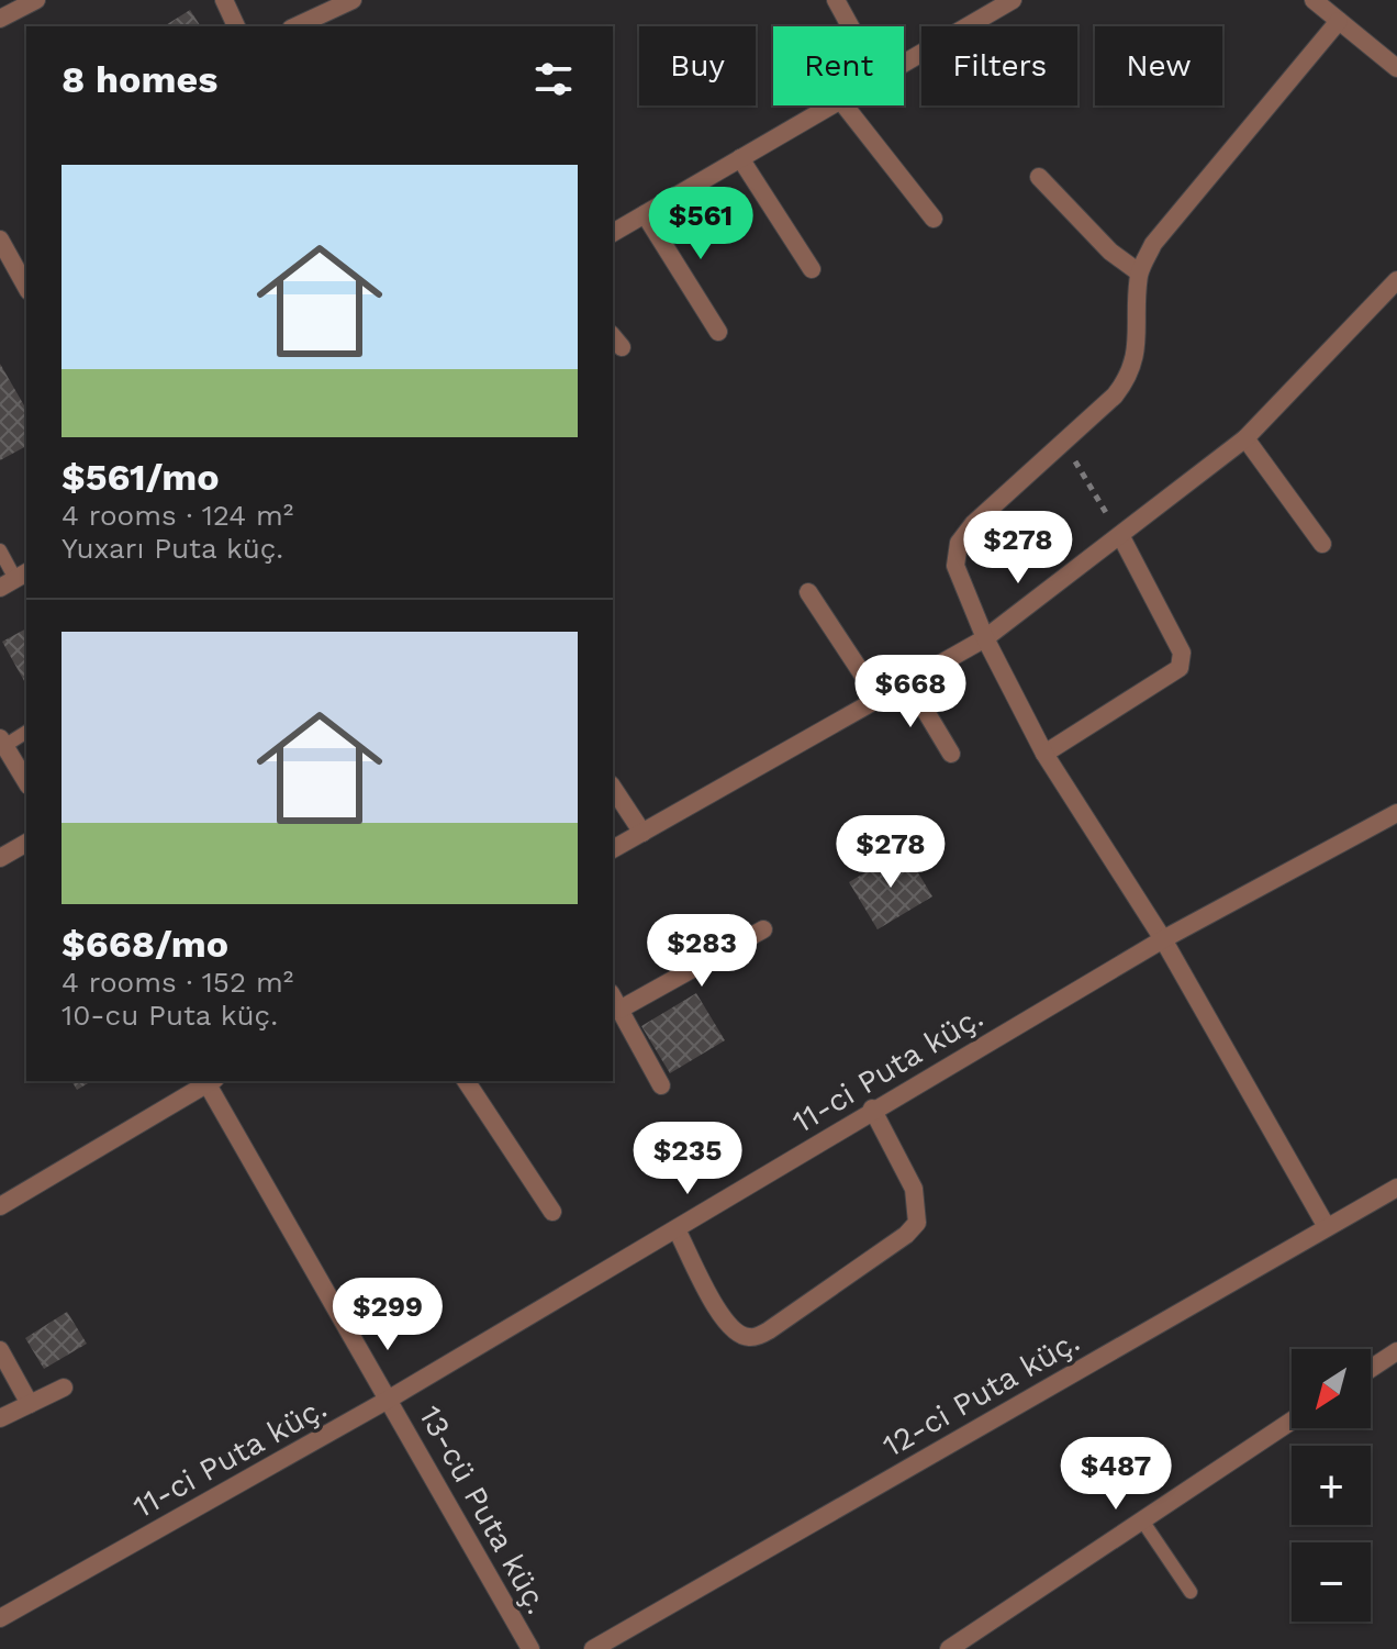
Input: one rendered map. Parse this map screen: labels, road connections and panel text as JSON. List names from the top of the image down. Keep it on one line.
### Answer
{"streets":{"street":["11-ci Puta küç.","12-ci Puta küç.","13-cü Puta küç."]},"crossings":[["11-ci Puta küç.","13-cü Puta küç."]],"north":"bottom left","page":{"chip":["Buy","Rent","Filters","New"],"heading":"8 homes","list":[{"name":"$561/mo","note":"4 rooms · 124 m² · Yuxarı Puta küç."},{"name":"$668/mo","note":"4 rooms · 152 m² · 10-cu Puta küç."}],"price":["$561","$278","$668","$278","$283","$235","$299","$487"],"map_buttons":["+","−"]}}
